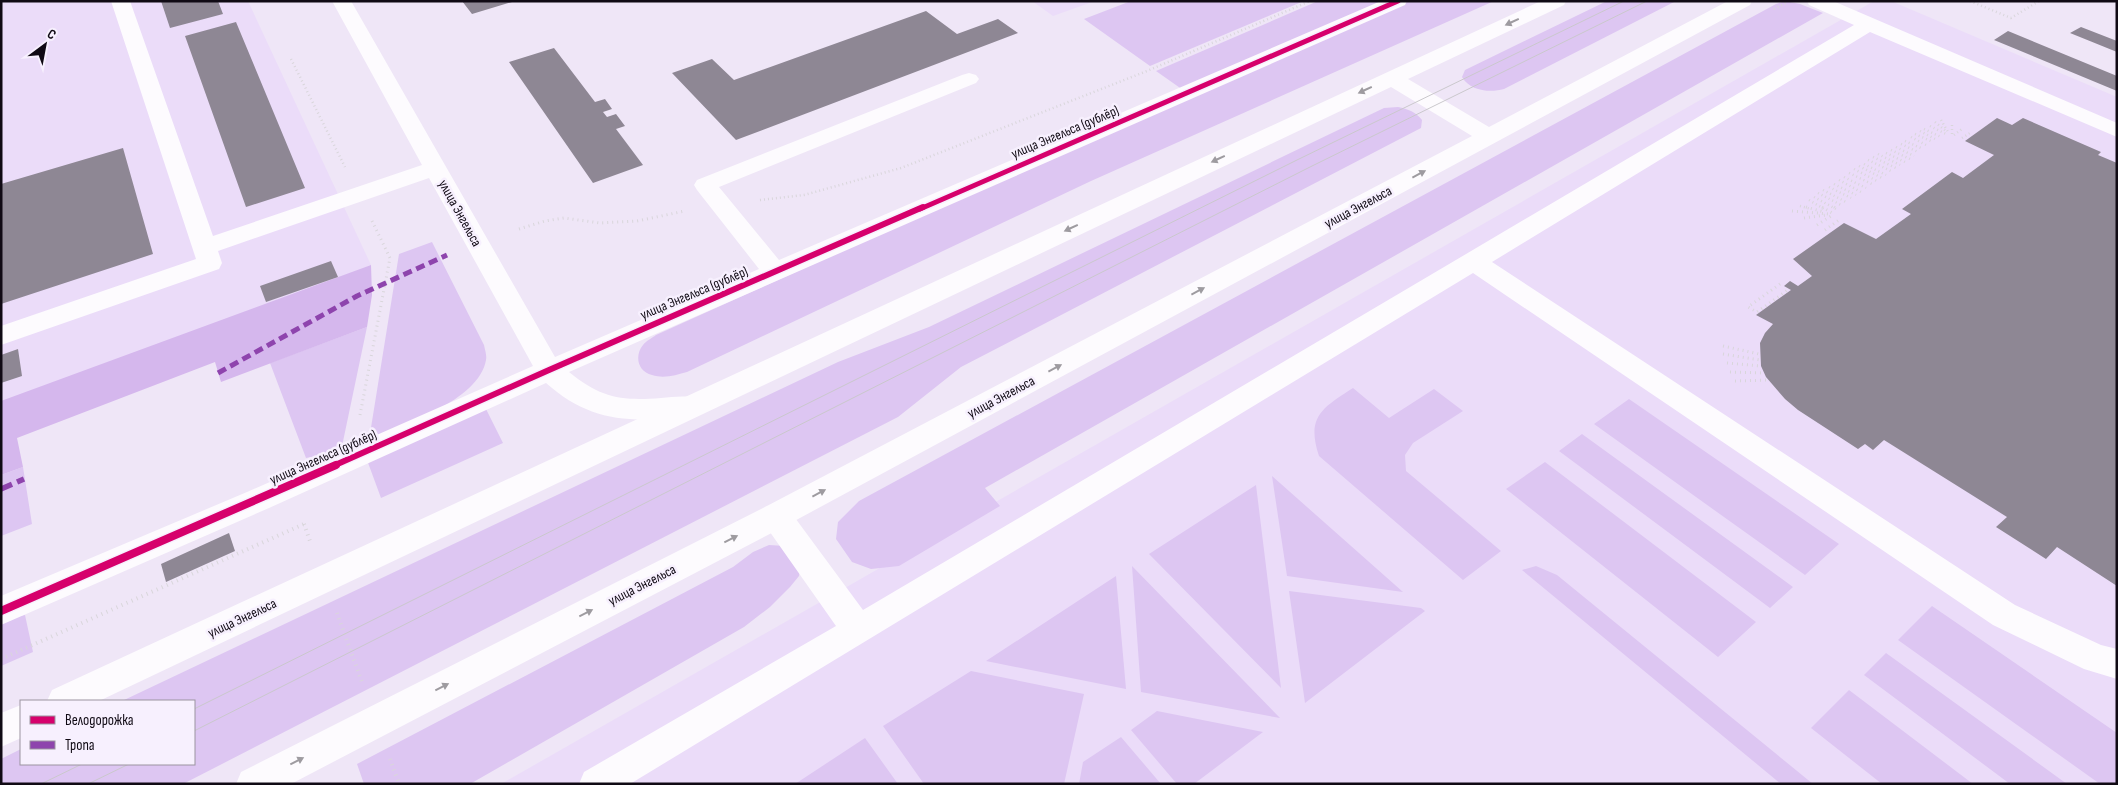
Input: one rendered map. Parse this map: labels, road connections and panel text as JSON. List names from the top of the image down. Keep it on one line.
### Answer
{"streets":{"main road":["улица Энгельса (дублёр)","улица Энгельса"]},"crossings":[["улица Энгельса (дублёр)","улица Энгельса"]],"legend":["Велодорожка","Тропа"],"north":"top right"}
